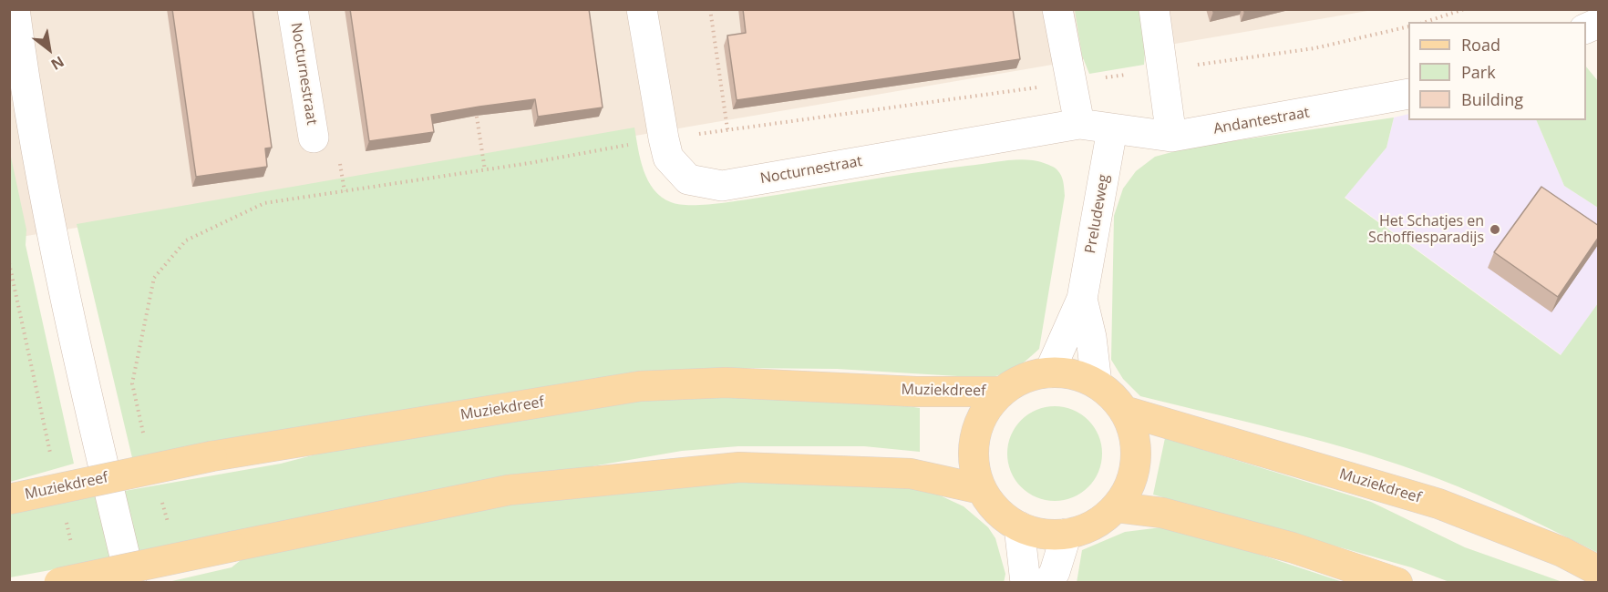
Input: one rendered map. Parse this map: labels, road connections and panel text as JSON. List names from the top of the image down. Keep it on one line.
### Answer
{"streets":{"main road":["Muziekdreef"],"street":["Nocturnestraat","Andantestraat","Preludeweg"]},"crossings":[["Nocturnestraat","Andantestraat"],["Nocturnestraat","Preludeweg"],["Andantestraat","Preludeweg"],["Preludeweg","Muziekdreef"]],"places":["Het Schatjes en Schoffiesparadijs"],"legend":["Road","Park","Building"],"north":"bottom right"}
